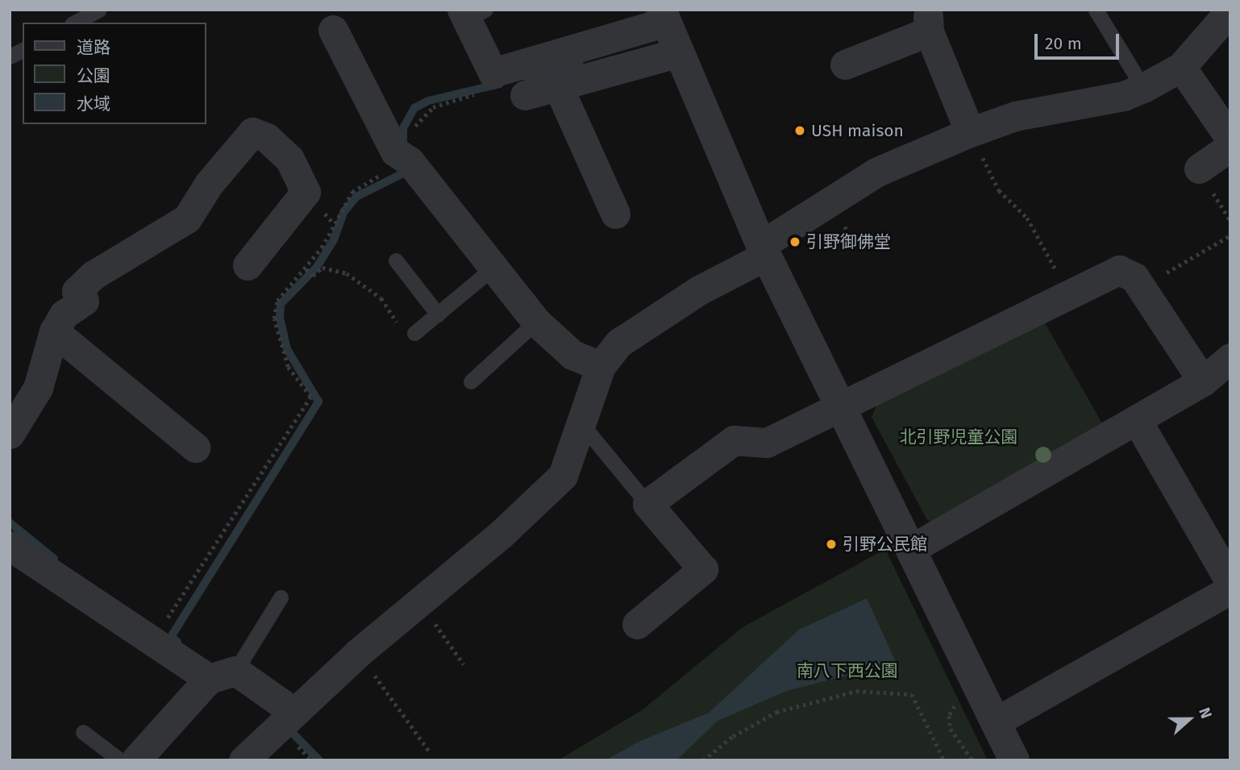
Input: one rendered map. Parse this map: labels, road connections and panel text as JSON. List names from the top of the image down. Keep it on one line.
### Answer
{"parks":["北引野児童公園","南八下西公園"],"places":["USH maison","引野御佛堂","引野公民館"],"legend":["道路","公園","水域"],"scale_bar":"20 m","north":"right"}
